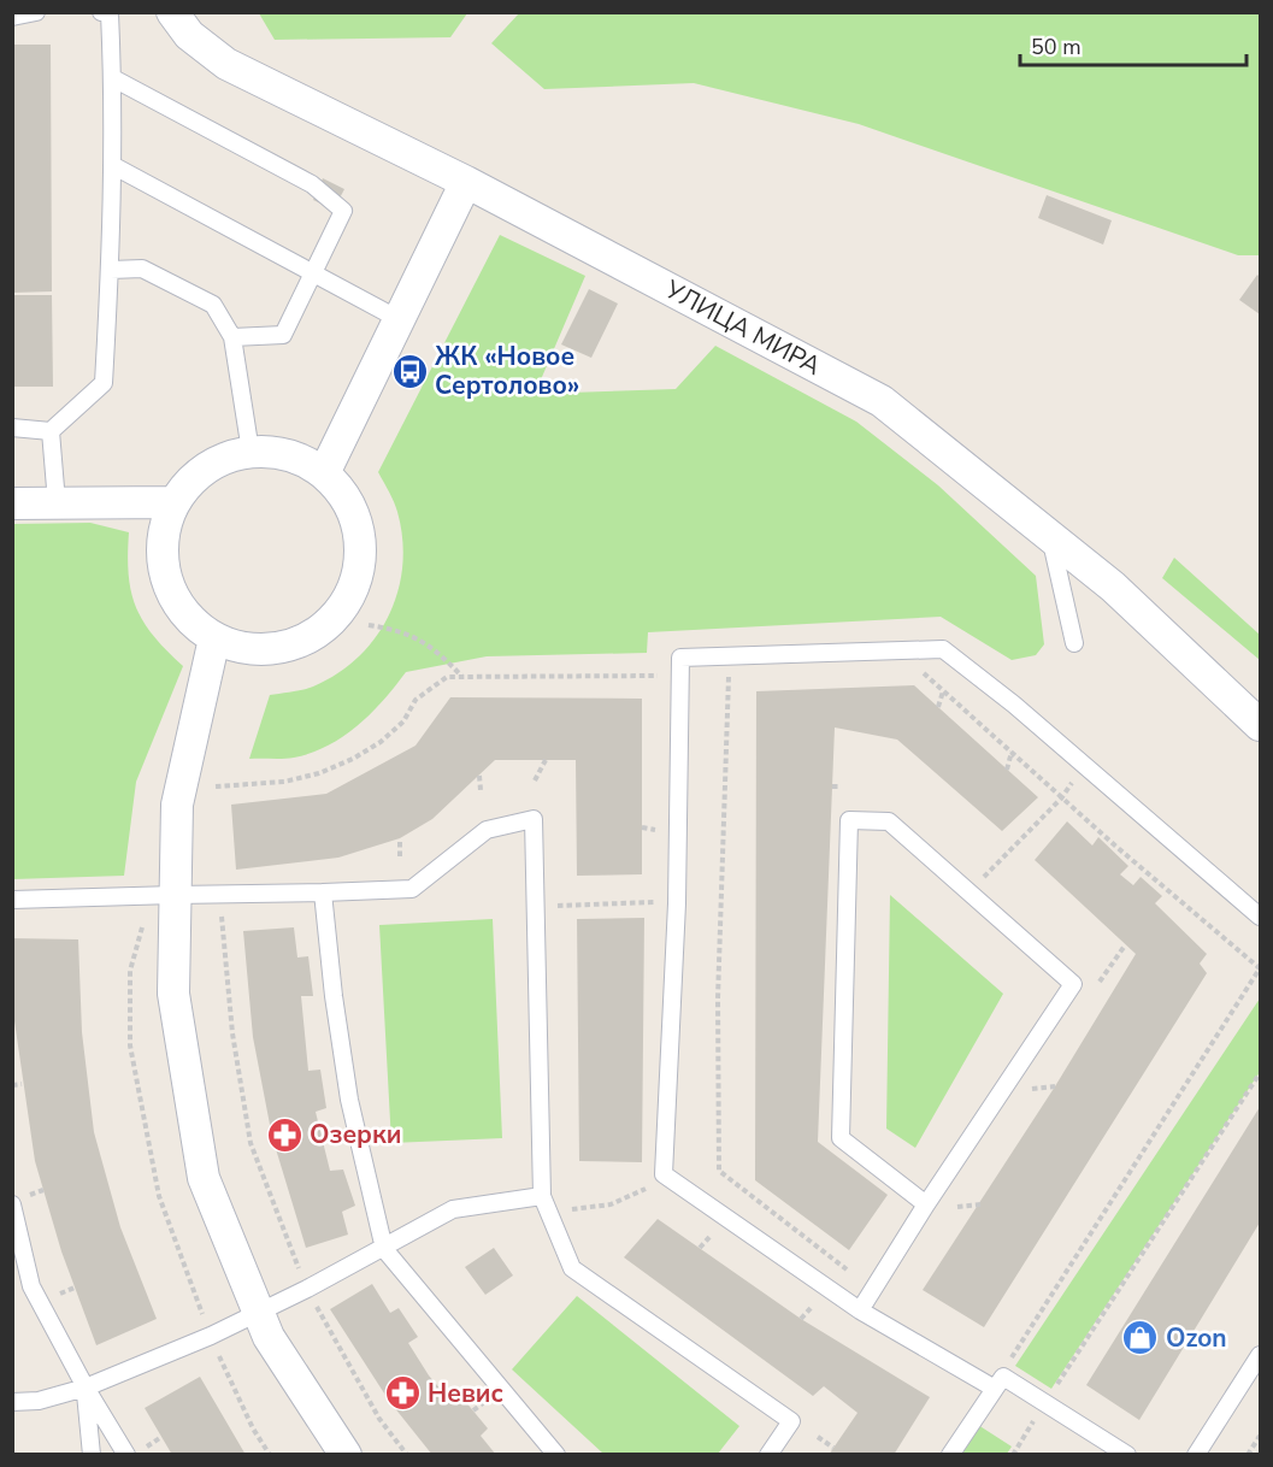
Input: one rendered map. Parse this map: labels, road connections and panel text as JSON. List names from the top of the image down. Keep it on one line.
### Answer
{"streets":{"street":["УЛИЦА МИРА"]},"places":{"bus stop":["ЖК «Новое Сертолово»"],"pharmacy":["Озерки","Невис"],"shop":["Ozon"]},"scale_bar":"50 m"}
